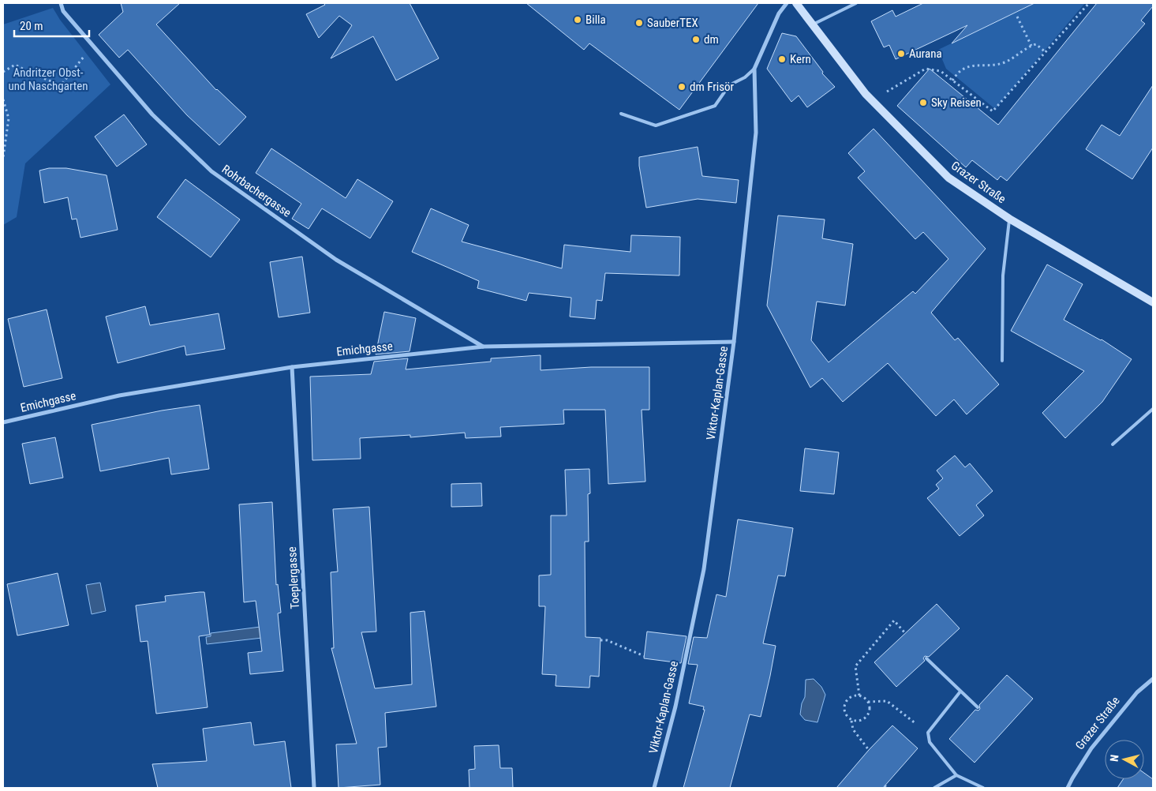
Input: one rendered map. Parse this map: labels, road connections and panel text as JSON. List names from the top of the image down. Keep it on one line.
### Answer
{"streets":{"street":["Grazer Straße","Rohrbachergasse","Emichgasse","Viktor-Kaplan-Gasse","Toeplergasse"]},"crossings":[["Rohrbachergasse","Emichgasse"],["Emichgasse","Viktor-Kaplan-Gasse"],["Emichgasse","Toeplergasse"]],"parks":["Andritzer Obst- und Naschgarten"],"places":["Billa","SauberTEX","dm","Aurana","Kern","dm Frisör","Sky Reisen"],"scale_bar":"20 m","north":"left"}
